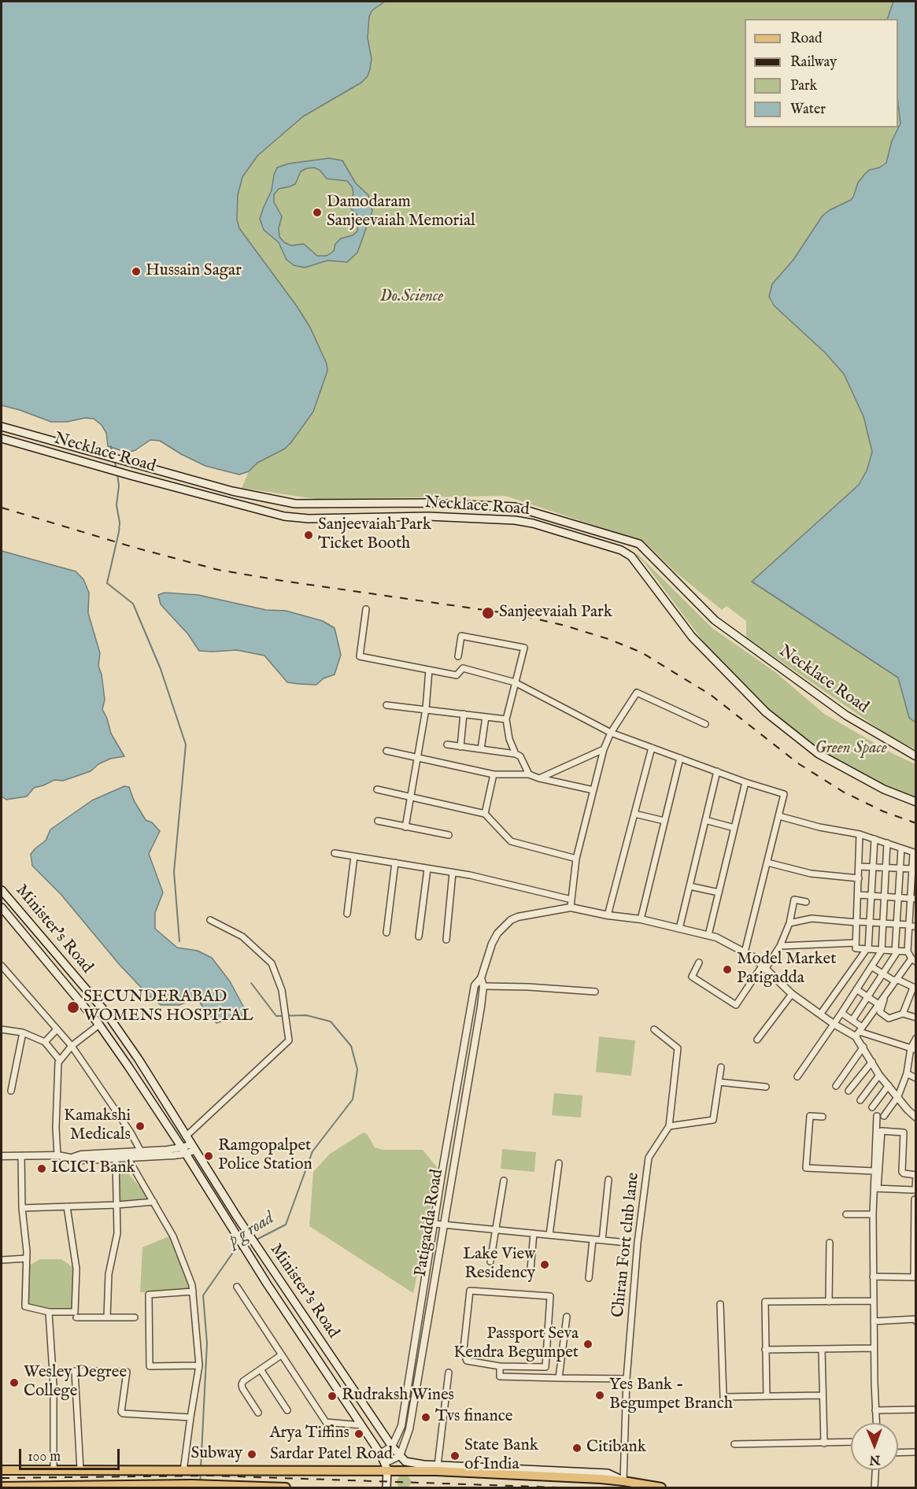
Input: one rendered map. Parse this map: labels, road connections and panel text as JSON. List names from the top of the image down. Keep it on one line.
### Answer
{"streets":{"main road":["Necklace Road","Minister's Road","Sardar Patel Road"],"street":["Patigadda Road","Chiran Fort club lane"]},"crossings":[["Minister's Road","Patigadda Road"],["Minister's Road","Chiran Fort club lane"],["Minister's Road","Sardar Patel Road"],["Chiran Fort club lane","Sardar Patel Road"]],"water":["p g road"],"parks":["Do.Science","Green Space"],"places":["Damodaram Sanjeevaiah Memorial","Hussain Sagar","Sanjeevaiah Park Ticket Booth","Sanjeevaiah Park","Model Market Patigadda","SECUNDERABAD WOMENS HOSPITAL","Kamakshi Medicals","Ramgopalpet Police Station","ICICI Bank","Lake View Residency","Passport Seva Kendra Begumpet","Wesley Degree College","Yes Bank - Begumpet Branch","Rudraksh Wines","Tvs finance","Arya Tiffins","Citibank","Subway","State Bank of India"],"legend":["Road","Railway","Park","Water"],"scale_bar":"100 m","north":"bottom"}
